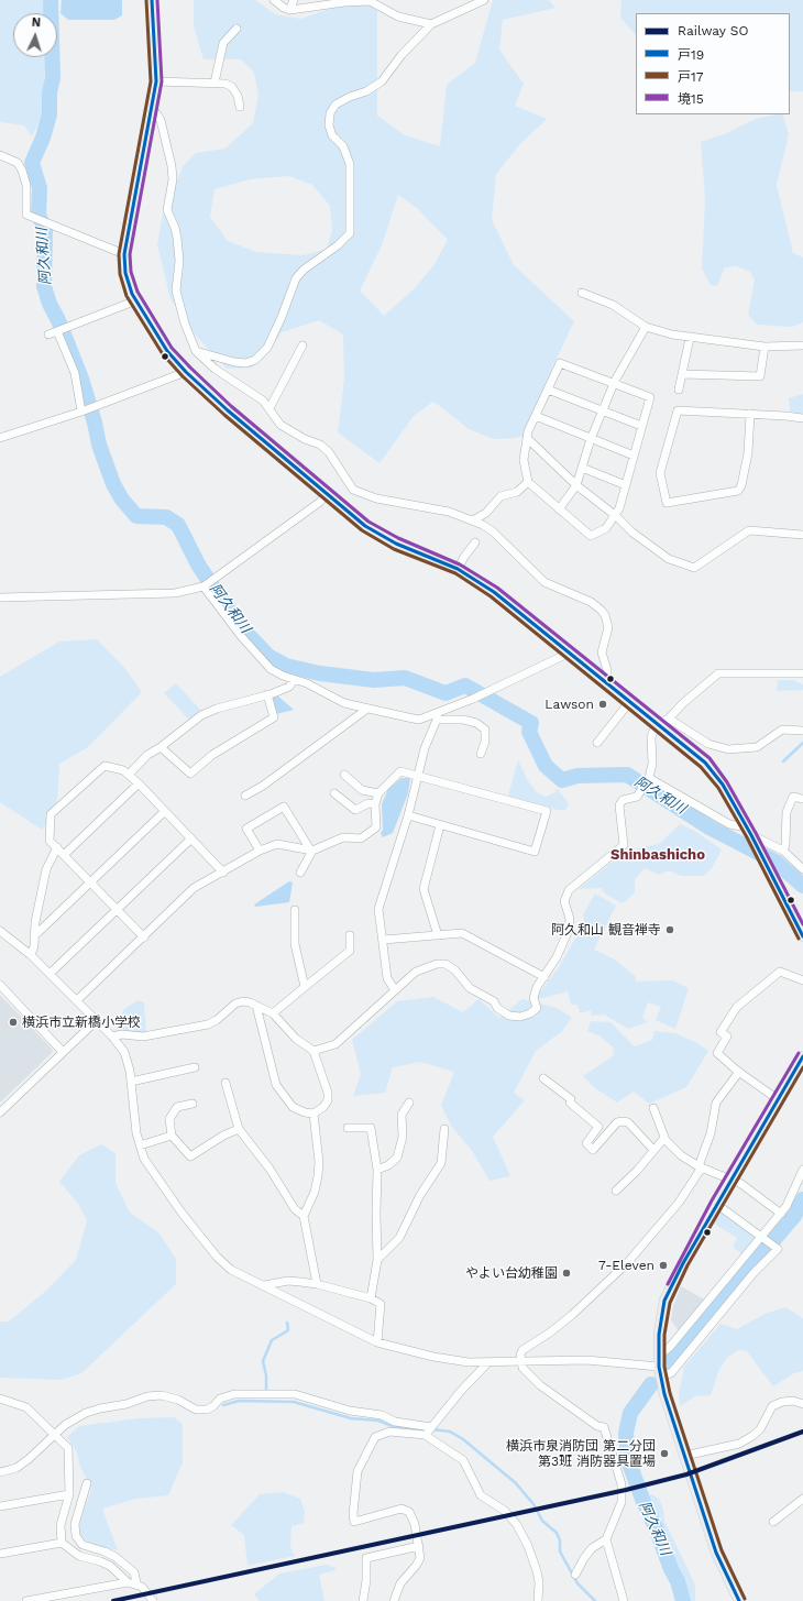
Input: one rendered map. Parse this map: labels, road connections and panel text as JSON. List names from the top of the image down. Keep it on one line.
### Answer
{"districts":["Shinbashicho"],"water":["阿久和川"],"places":["Lawson","阿久和山 観音禅寺","横浜市立新橋小学校","7-Eleven","やよい台幼稚園","横浜市泉消防団 第二分団 第3班 消防器具置場"],"lines":["transit line 戸19","transit line 戸17","transit line 境15","rail line SO"],"legend":["Railway SO","戸19","戸17","境15"],"north":"top"}
